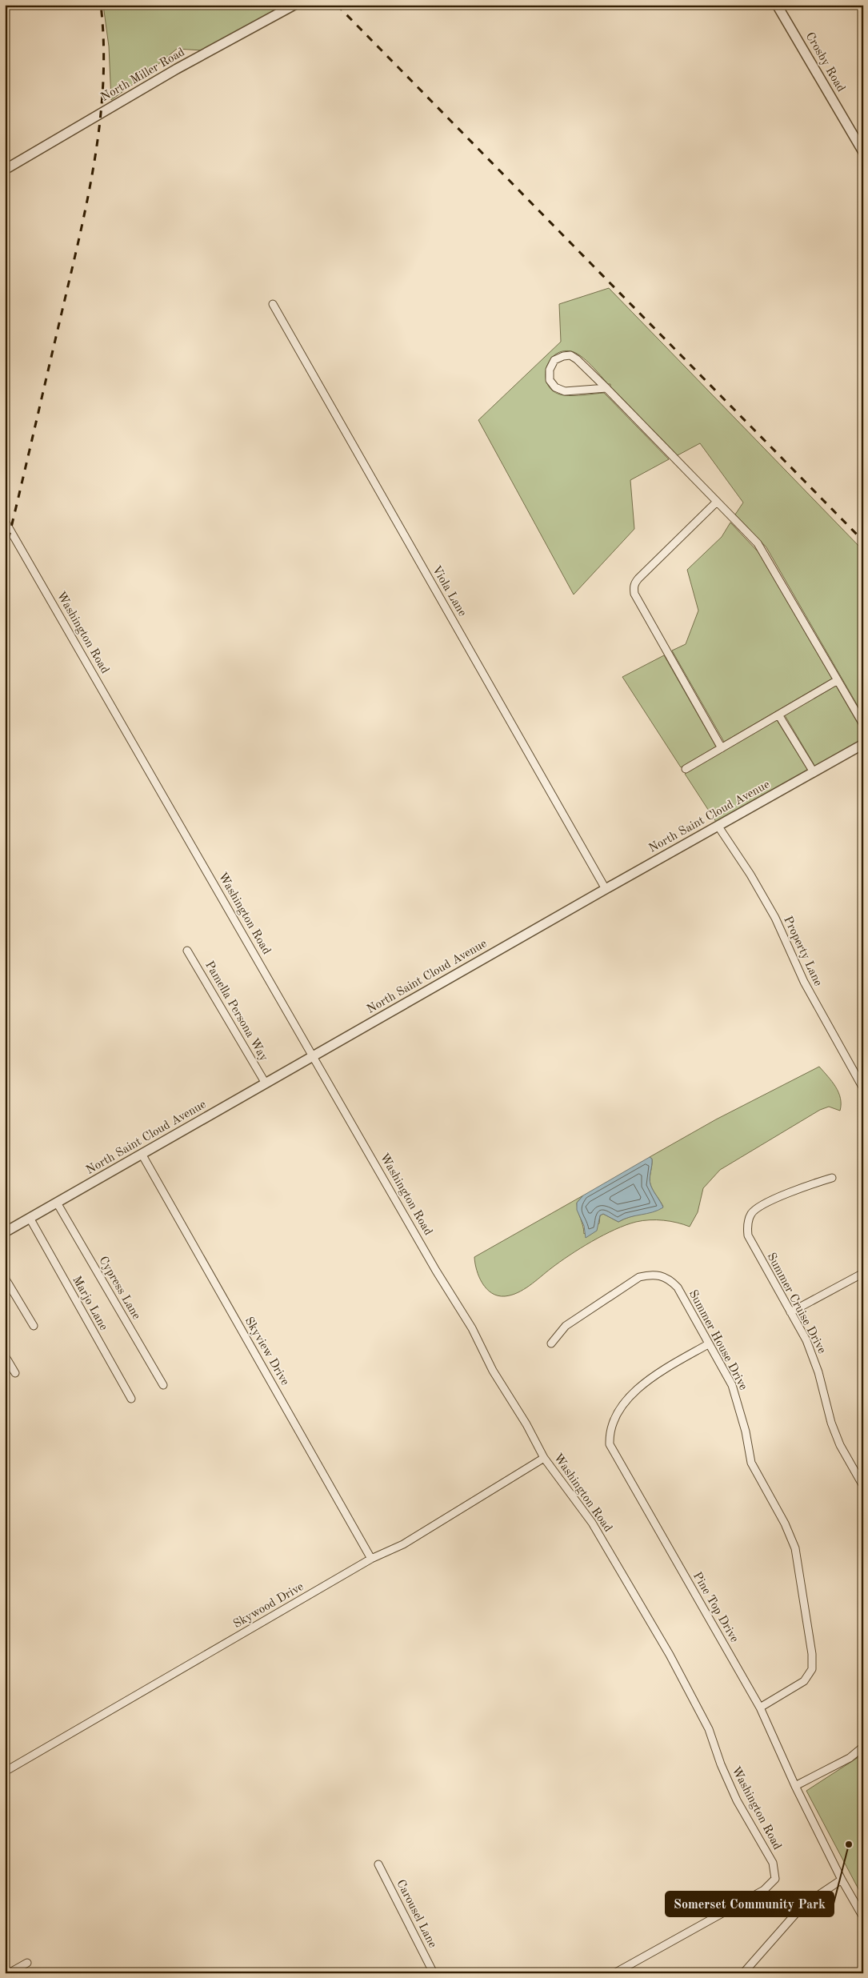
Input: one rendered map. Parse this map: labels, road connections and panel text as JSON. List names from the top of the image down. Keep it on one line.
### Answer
{"streets":{"street":["Crosby Road","North Miller Road","Viola Lane","Washington Road","North Saint Cloud Avenue","Property Lane","Pamella Persona Way","Cypress Lane","Marjo Lane","Summer Cruise Drive","Summer House Drive","Skyview Drive","Skywood Drive","Pine Top Drive","Carousel Lane"]},"crossings":[["Viola Lane","North Saint Cloud Avenue"],["Washington Road","North Saint Cloud Avenue"],["Washington Road","Skywood Drive"],["North Saint Cloud Avenue","Property Lane"],["North Saint Cloud Avenue","Pamella Persona Way"],["North Saint Cloud Avenue","Cypress Lane"],["North Saint Cloud Avenue","Marjo Lane"],["North Saint Cloud Avenue","Skyview Drive"],["Summer House Drive","Pine Top Drive"],["Skyview Drive","Skywood Drive"]],"places":["Somerset Community Park"]}
